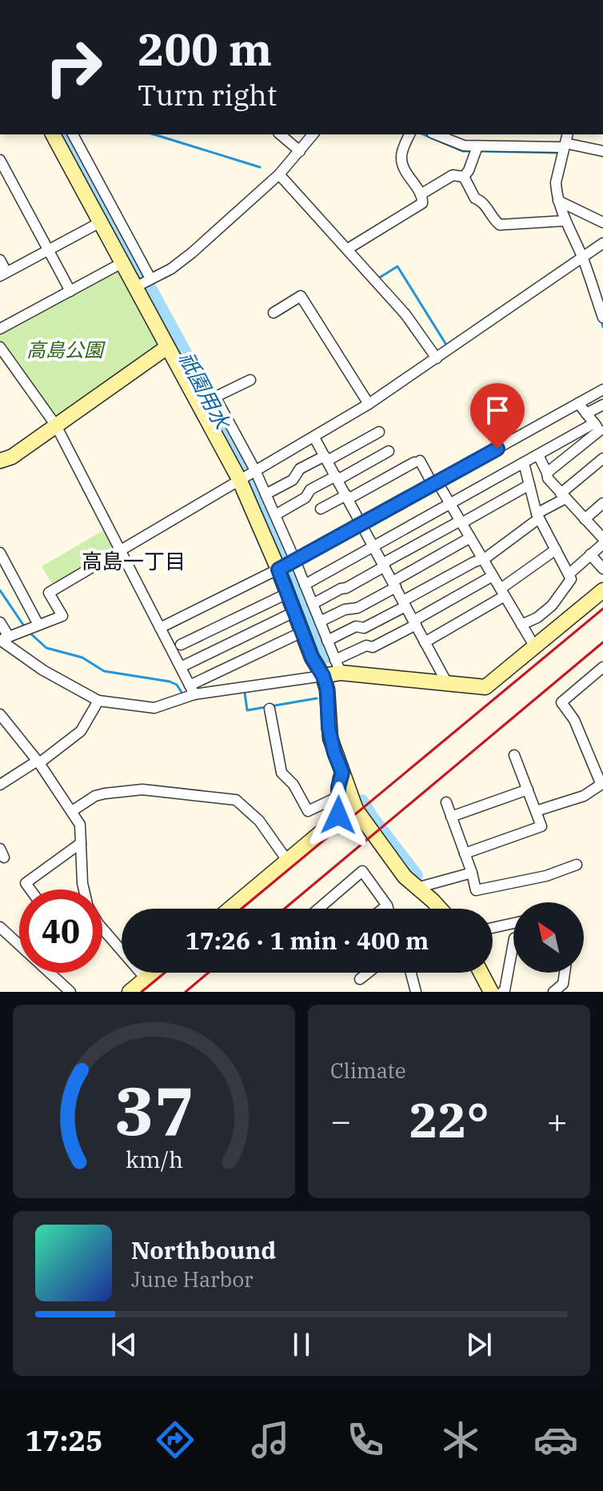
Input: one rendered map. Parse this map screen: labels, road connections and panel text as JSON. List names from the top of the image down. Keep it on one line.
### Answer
{"districts":["高島一丁目"],"water":["祇園用水"],"parks":["高島公園"],"north":"top left","page":{"turn":["200 m","Turn right"],"limit":"40","trip":"17:26 · 1 min · 400 m","tile":"Climate","heat":["−","22°","+"],"song":["Northbound","June Harbor"],"tabs":"17:25","gauge":["37","km/h"]}}
